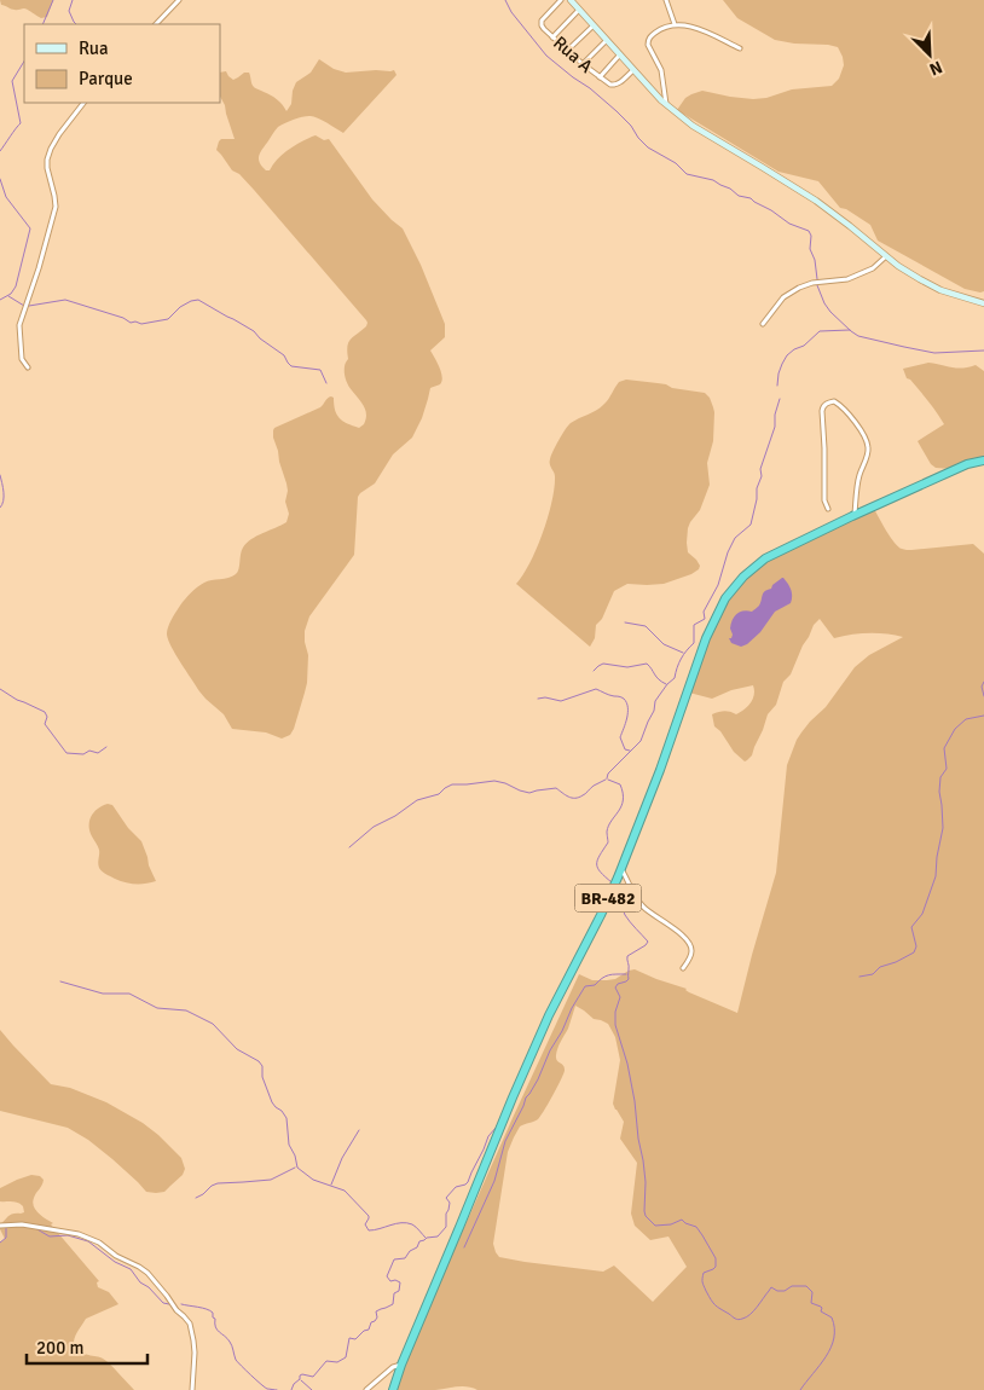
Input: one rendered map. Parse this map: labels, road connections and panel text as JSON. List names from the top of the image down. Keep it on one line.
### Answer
{"streets":{"highway":["BR-482"],"street":["Rua A"]},"legend":["Rua","Parque"],"scale_bar":"200 m","north":"bottom right"}
